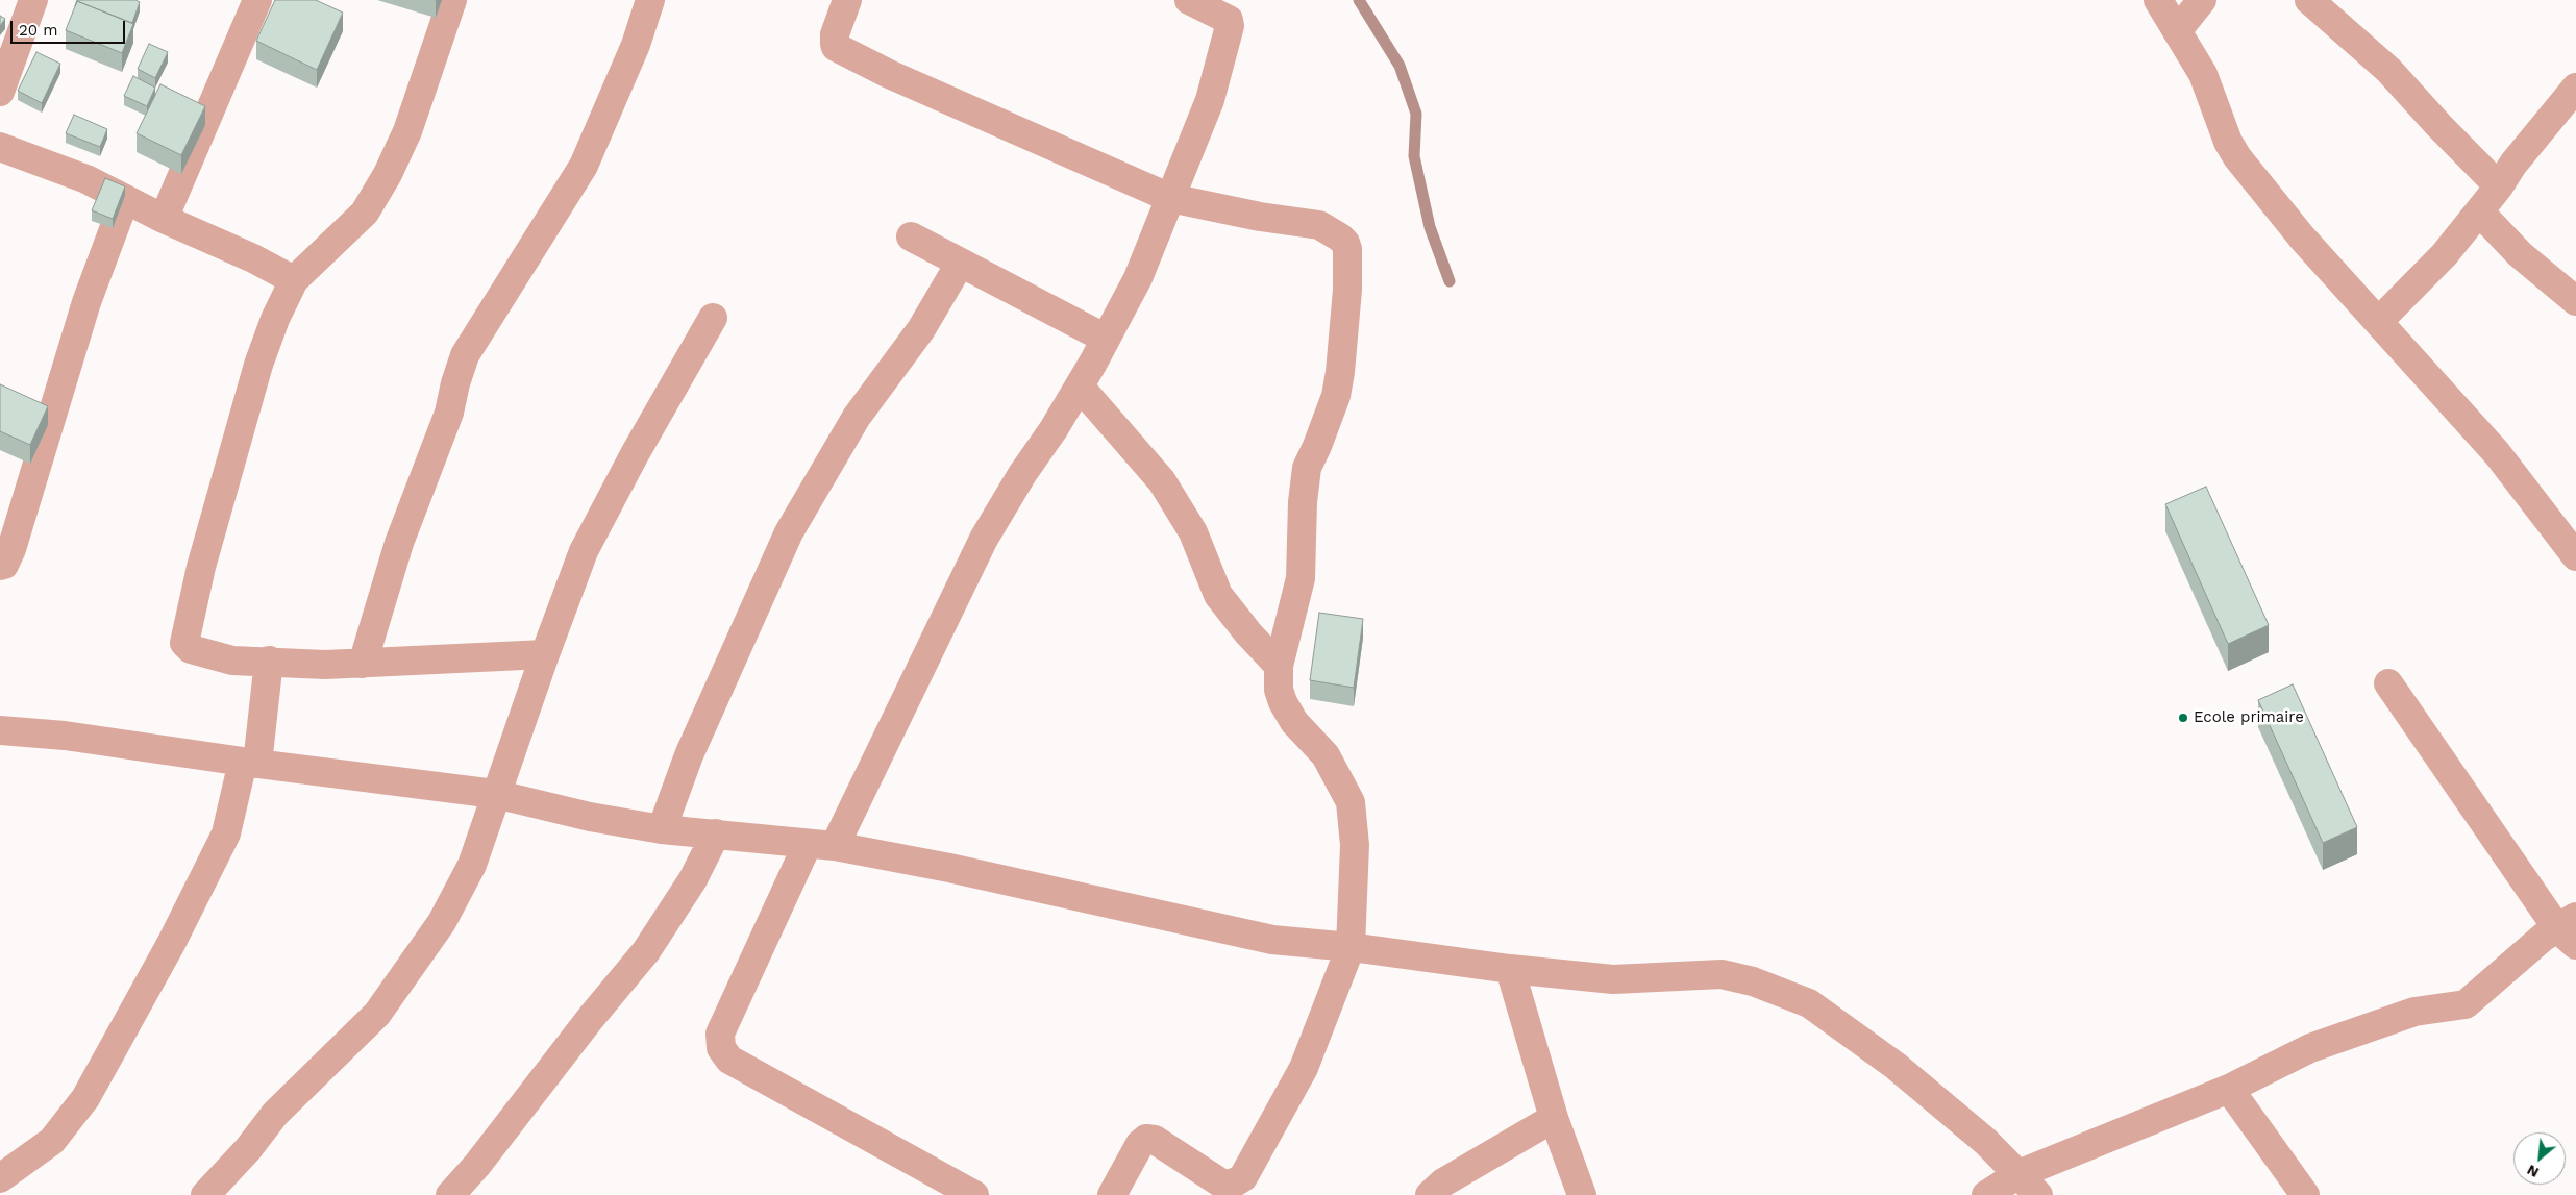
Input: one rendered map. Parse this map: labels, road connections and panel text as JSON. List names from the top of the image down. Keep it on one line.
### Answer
{"places":["Ecole primaire"],"scale_bar":"20 m","north":"bottom left"}
